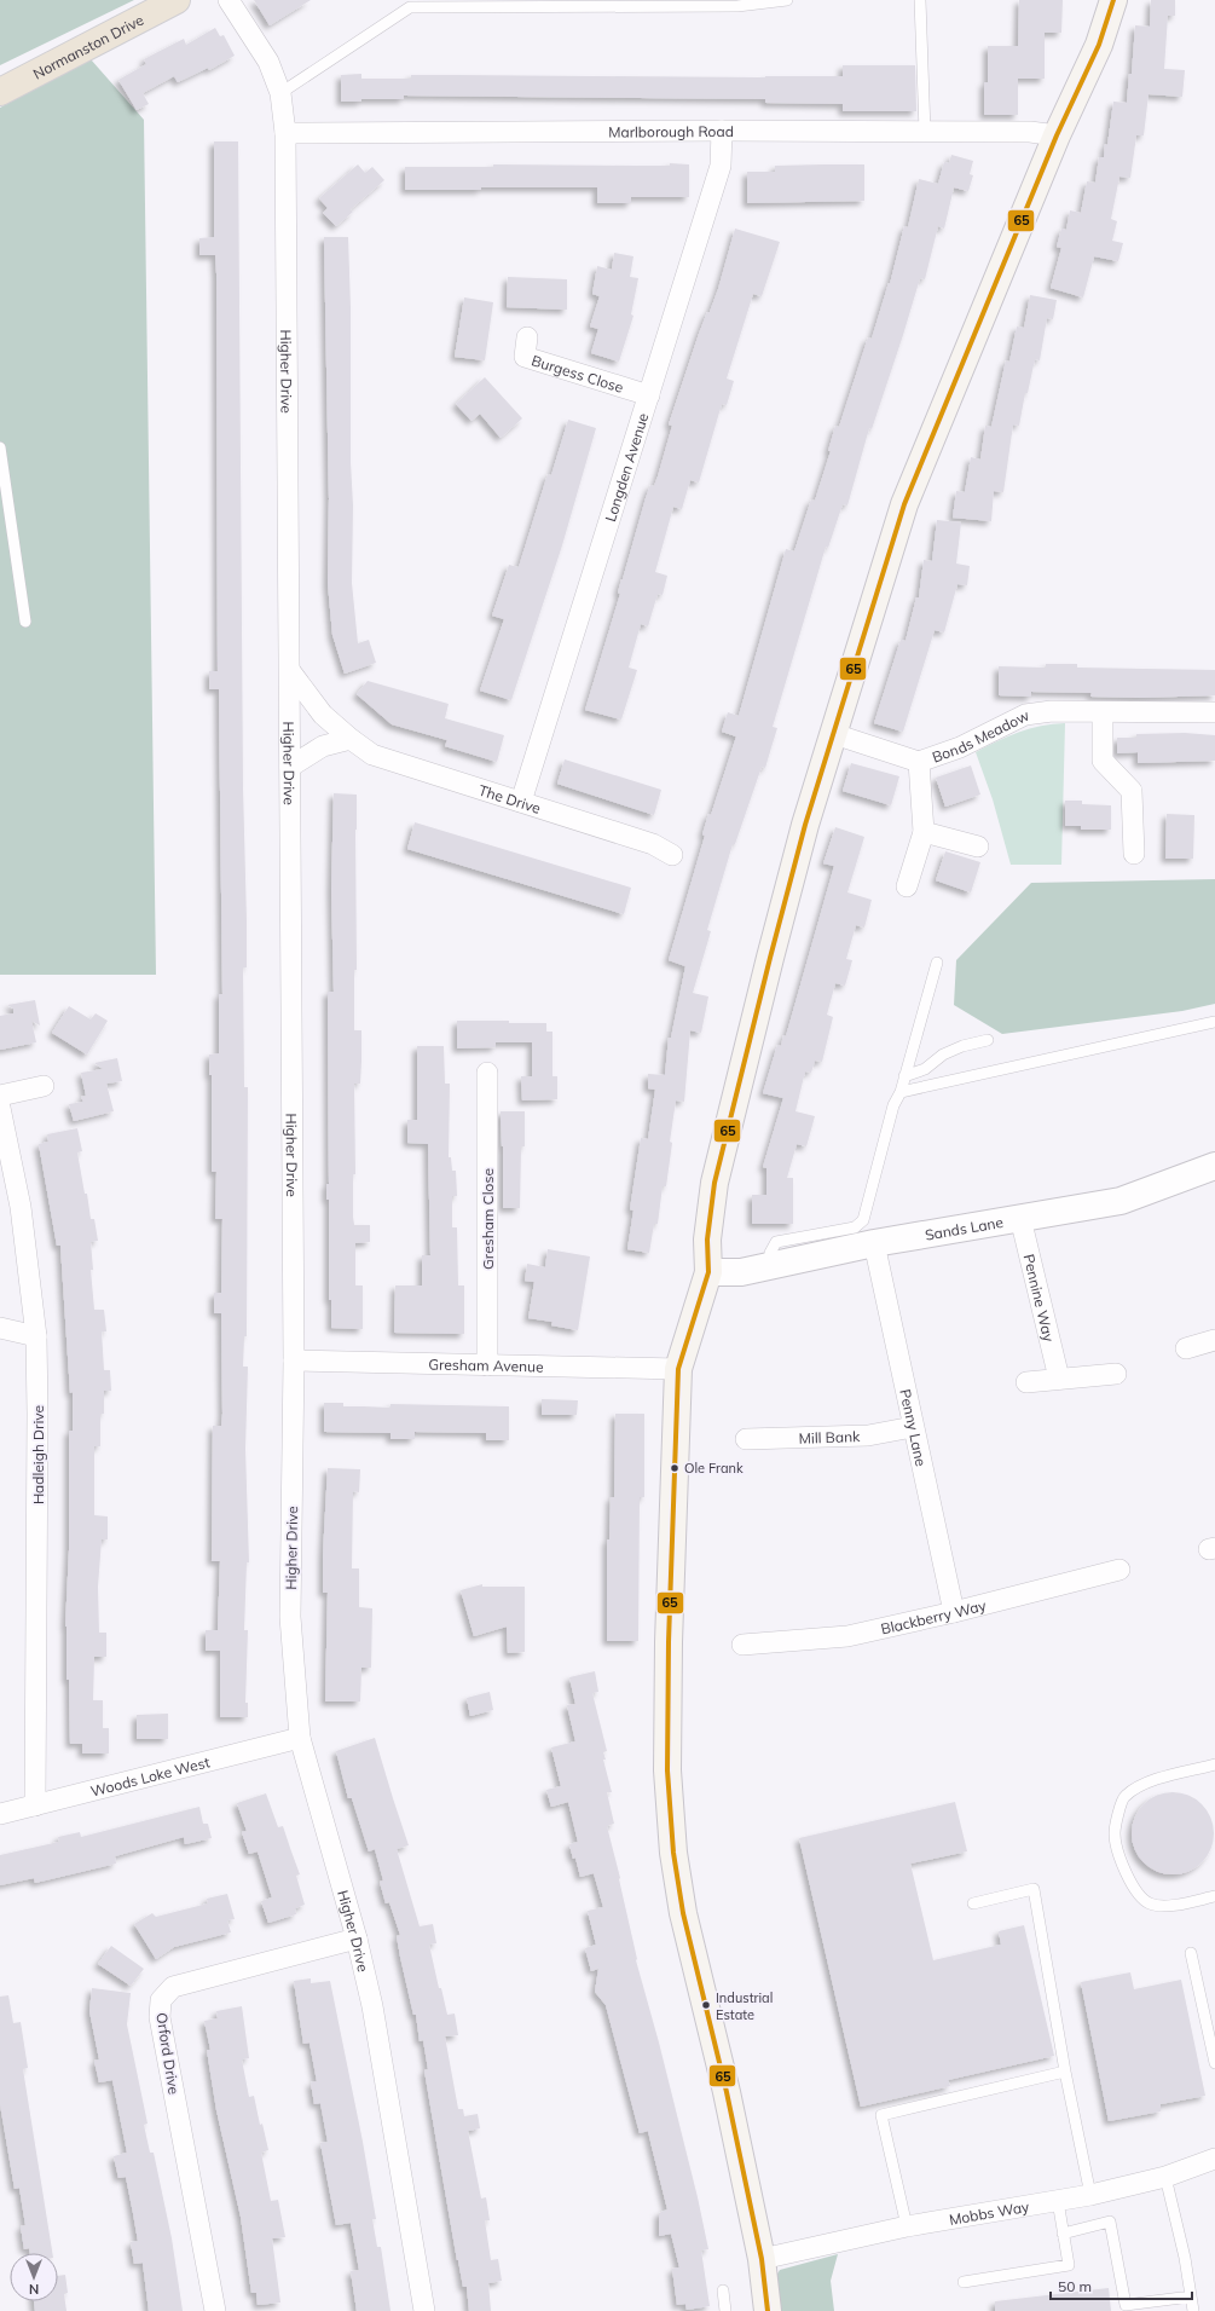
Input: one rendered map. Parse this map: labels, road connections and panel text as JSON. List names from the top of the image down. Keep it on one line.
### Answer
{"streets":{"highway":["Normanston Drive"],"street":["Marlborough Road","Higher Drive","Burgess Close","Longden Avenue","Bonds Meadow","The Drive","Gresham Close","Sands Lane","Pennine Way","Gresham Avenue","Penny Lane","Mill Bank","Hadleigh Drive","Blackberry Way","Woods Loke West","Orford Drive","Mobbs Way"]},"crossings":[["Marlborough Road","Higher Drive"],["Marlborough Road","Longden Avenue"],["Higher Drive","The Drive"],["Higher Drive","Gresham Avenue"],["Higher Drive","Woods Loke West"],["Higher Drive","Orford Drive"],["Burgess Close","Longden Avenue"],["Longden Avenue","The Drive"],["Gresham Close","Gresham Avenue"],["Sands Lane","Pennine Way"],["Sands Lane","Penny Lane"],["Penny Lane","Mill Bank"],["Penny Lane","Blackberry Way"],["Hadleigh Drive","Woods Loke West"]],"places":["Ole Frank","Industrial Estate"],"lines":["transit line 65"],"scale_bar":"50 m","north":"bottom"}
